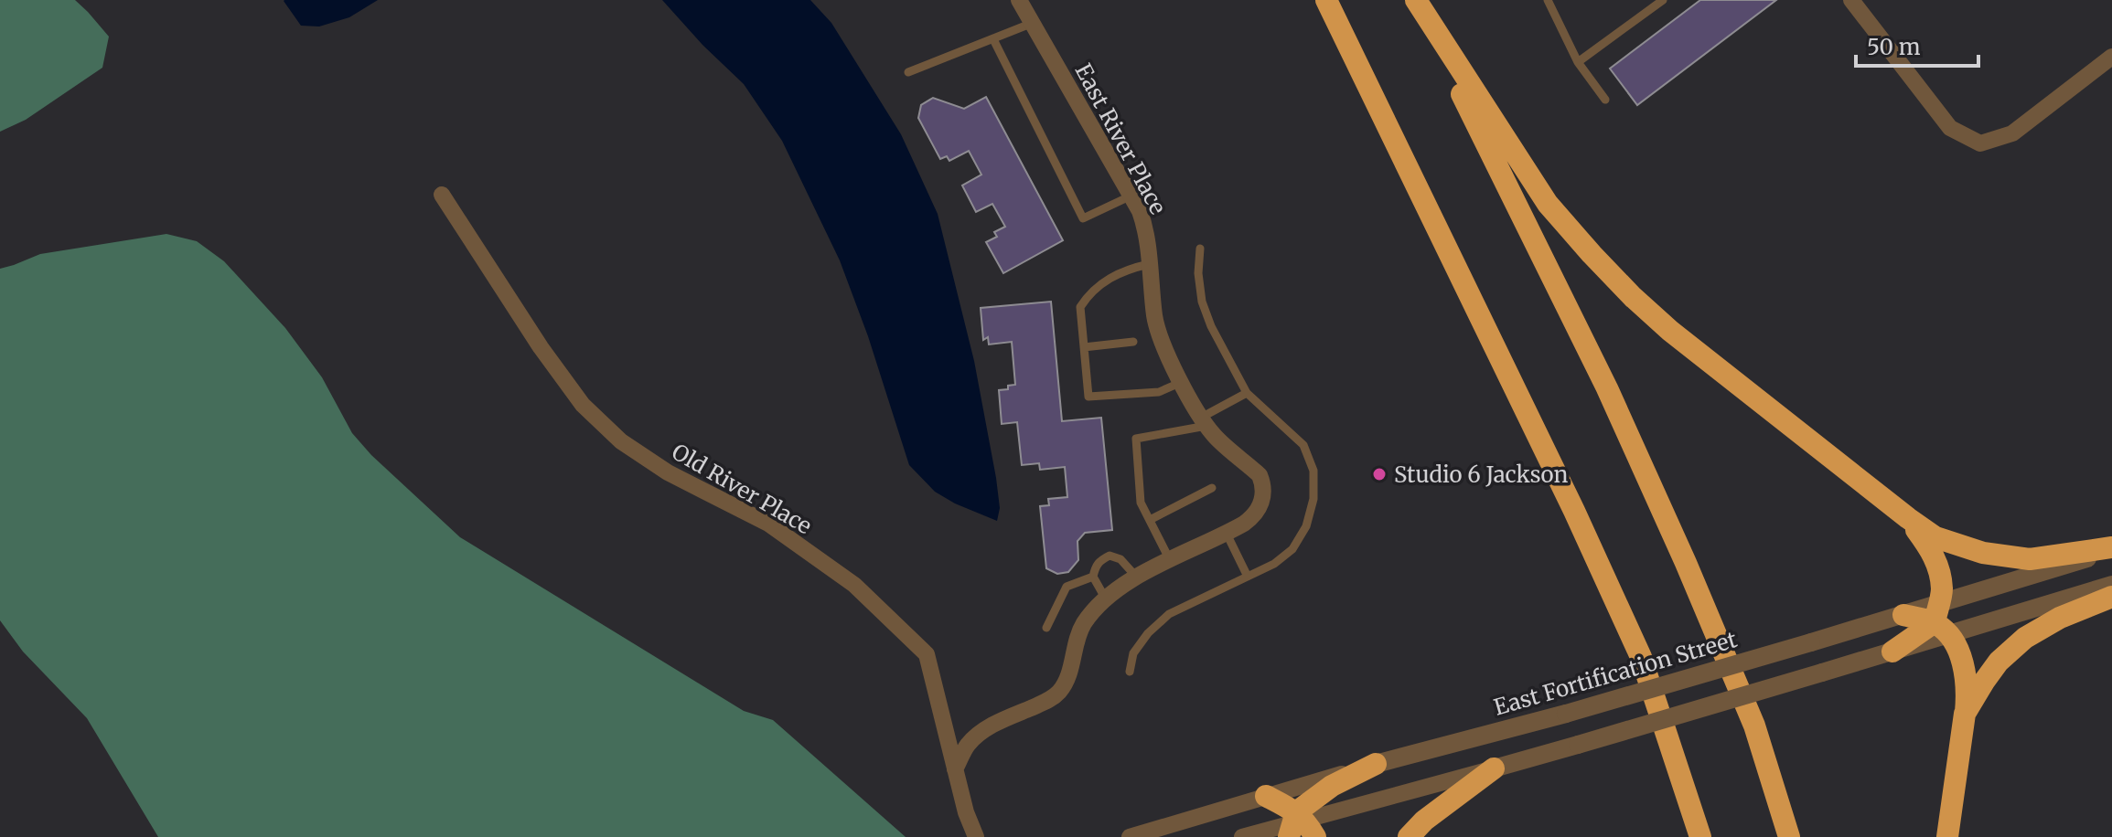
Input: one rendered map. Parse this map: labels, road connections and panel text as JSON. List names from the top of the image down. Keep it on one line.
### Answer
{"streets":{"street":["East River Place","Old River Place","East Fortification Street"]},"crossings":[["East River Place","Old River Place"]],"places":["Studio 6 Jackson"],"scale_bar":"50 m"}
